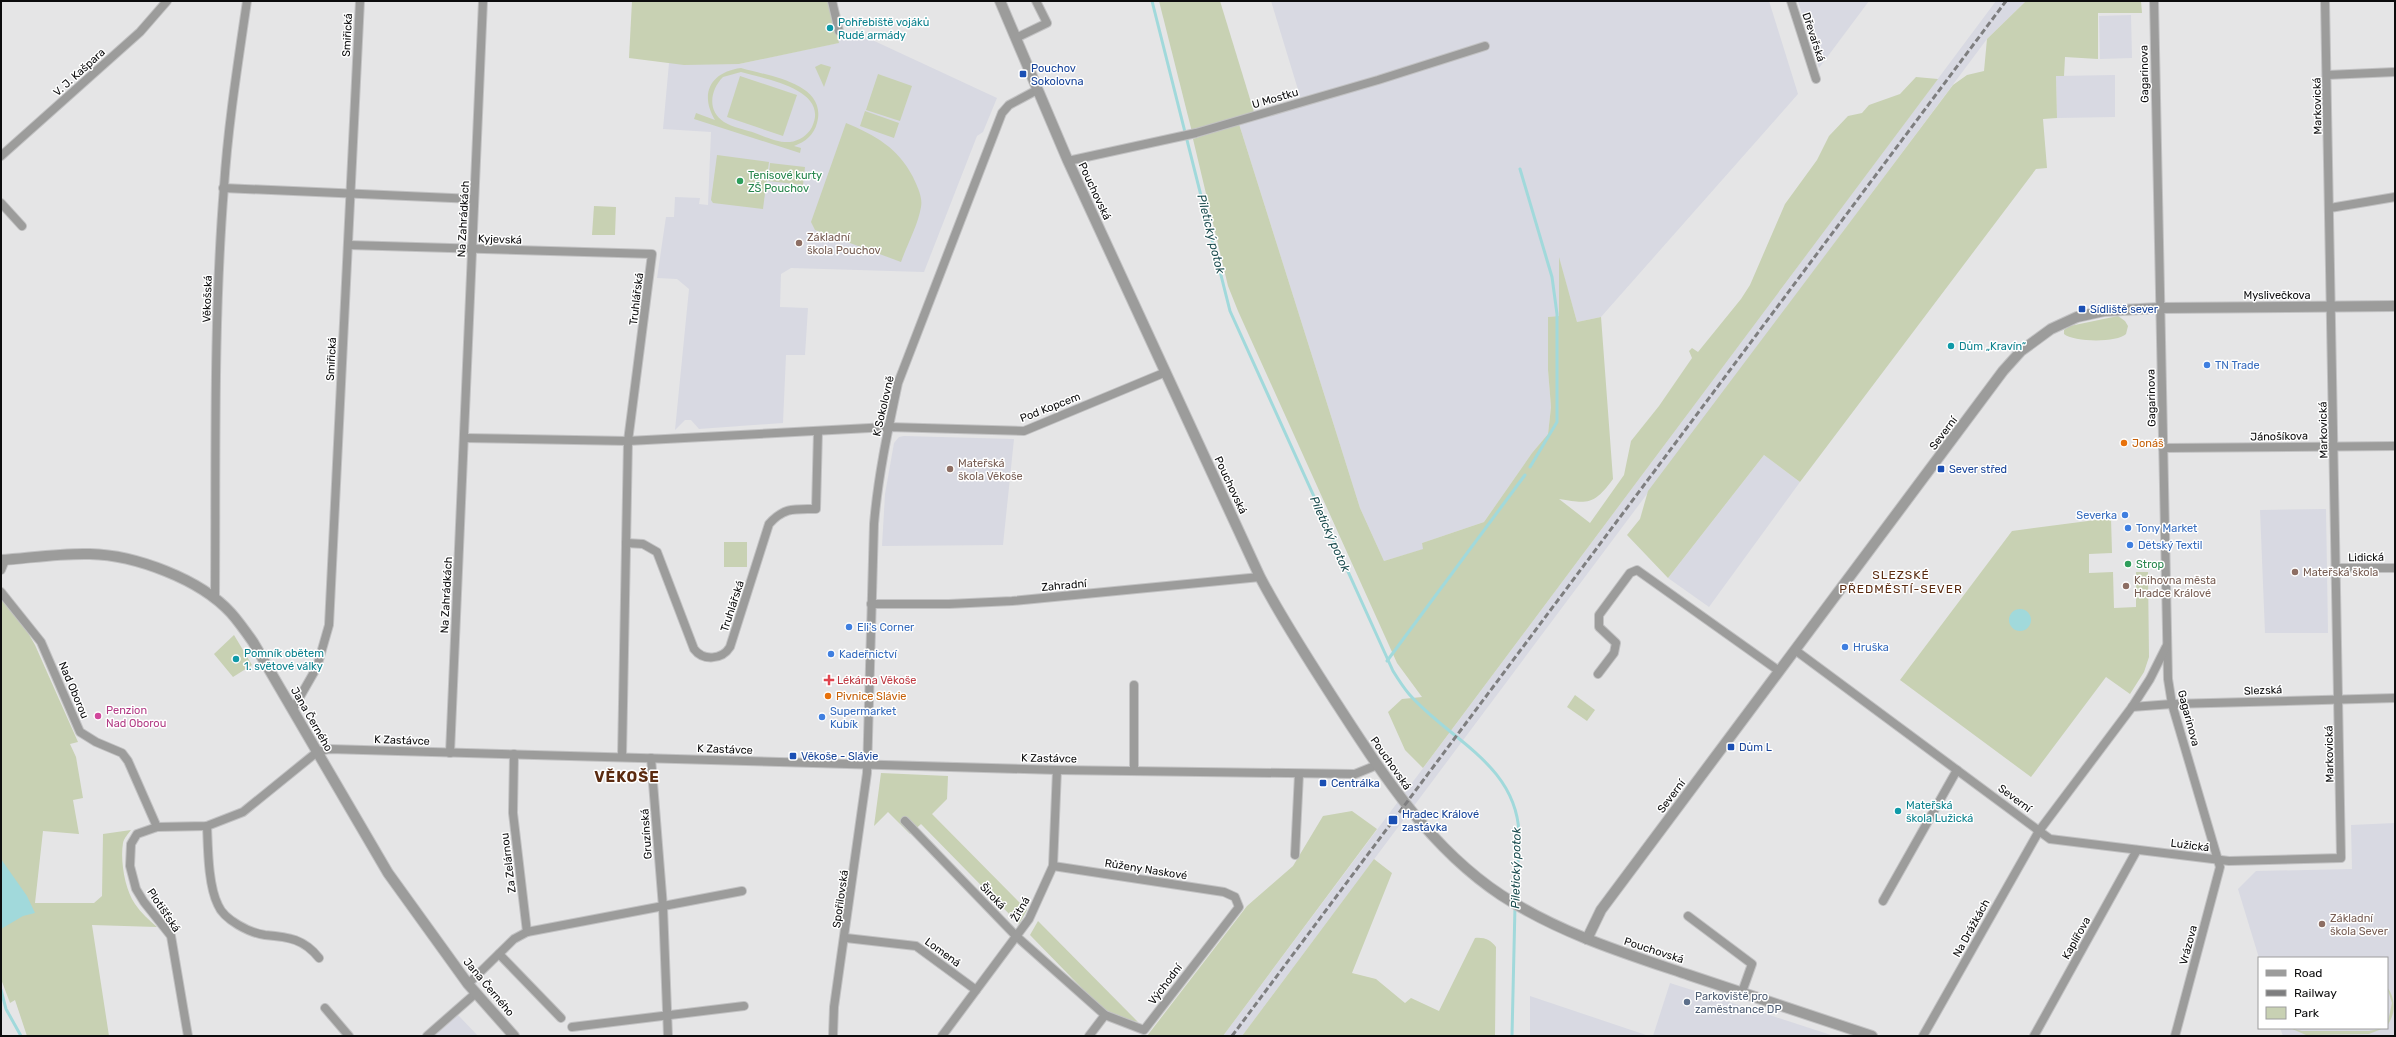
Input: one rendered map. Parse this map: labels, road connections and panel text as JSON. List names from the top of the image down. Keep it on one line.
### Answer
{"streets":{"street":["Smiřická","Dřevařská","V. J. Kašpara","Gagarinova","U Mostku","Markovická","Pouchovská","Na Zahrádkách","Kyjevská","Myslivečkova","Věkošská","Truhlářská","K Sokolovně","Pod Kopcem","Severní","Jánošíkova","Lidická","Zahradní","Nad Oborou","Slezská","Jana Černého","K Zastávce","Gruzínská","Lužická","Za Zelárnou","Růženy Naskové","Široká","Spořilovská","Žitná","Plotišťská","Na Drážkách","Kaplířova","Vrázova","Lomená","Východní"]},"crossings":[["Smiřická","Kyjevská"],["Smiřická","Jana Černého"],["Gagarinova","Myslivečkova"],["Gagarinova","Severní"],["Gagarinova","Jánošíkova"],["Gagarinova","Slezská"],["Gagarinova","Lužická"],["Gagarinova","Vrázova"],["U Mostku","Pouchovská"],["Markovická","Myslivečkova"],["Markovická","Jánošíkova"],["Markovická","Lidická"],["Markovická","Slezská"],["Markovická","Lužická"],["Pouchovská","K Sokolovně"],["Pouchovská","Pod Kopcem"],["Pouchovská","Severní"],["Pouchovská","Zahradní"],["Pouchovská","K Zastávce"],["Na Zahrádkách","Kyjevská"],["Na Zahrádkách","K Zastávce"],["Kyjevská","Truhlářská"],["Myslivečkova","Severní"],["Věkošská","Jana Černého"],["Truhlářská","K Zastávce"],["K Sokolovně","Pod Kopcem"],["K Sokolovně","Zahradní"],["K Sokolovně","K Zastávce"],["K Sokolovně","Spořilovská"],["Severní","Lužická"],["Severní","Na Drážkách"],["Nad Oborou","Plotišťská"],["Jana Černého","K Zastávce"],["Jana Černého","Plotišťská"],["K Zastávce","Gruzínská"],["K Zastávce","Za Zelárnou"],["K Zastávce","Spořilovská"],["K Zastávce","Žitná"],["K Zastávce","Plotišťská"],["Lužická","Na Drážkách"],["Lužická","Kaplířova"],["Lužická","Vrázova"],["Růženy Naskové","Žitná"],["Růženy Naskové","Východní"],["Široká","Žitná"],["Široká","Východní"],["Spořilovská","Lomená"],["Žitná","Lomená"]],"districts":["SLEZSKÉ PŘEDMĚSTÍ-SEVER","VĚKOŠE"],"water":["Piletický potok"],"places":{"other":["Pohřebiště vojáků Rudé armády","Tenisové kurty ZŠ Pouchov","Základní škola Pouchov","Dům „Kravín“","TN Trade","Jonáš","Mateřská škola Věkoše","Severka","Tony Market","Dětský Textil","Strop","Mateřská škola","Knihovna města Hradce Králové","Eli's Corner","Hruška","Kadeřnictví","Pomník obětem 1. světové války","Pivnice Slávie","Penzion Nad Oborou","Supermarket Kubík","Mateřská škola Lužická","Základní škola Sever","Parkoviště pro zaměstnance DP"],"transit":["Pouchov Sokolovna","Sídliště sever","Sever střed","Dům L","Věkoše - Slávie","Centrálka","Hradec Králové zastávka"],"health":["Lékárna Věkoše"]},"legend":["Road","Railway","Park"]}
